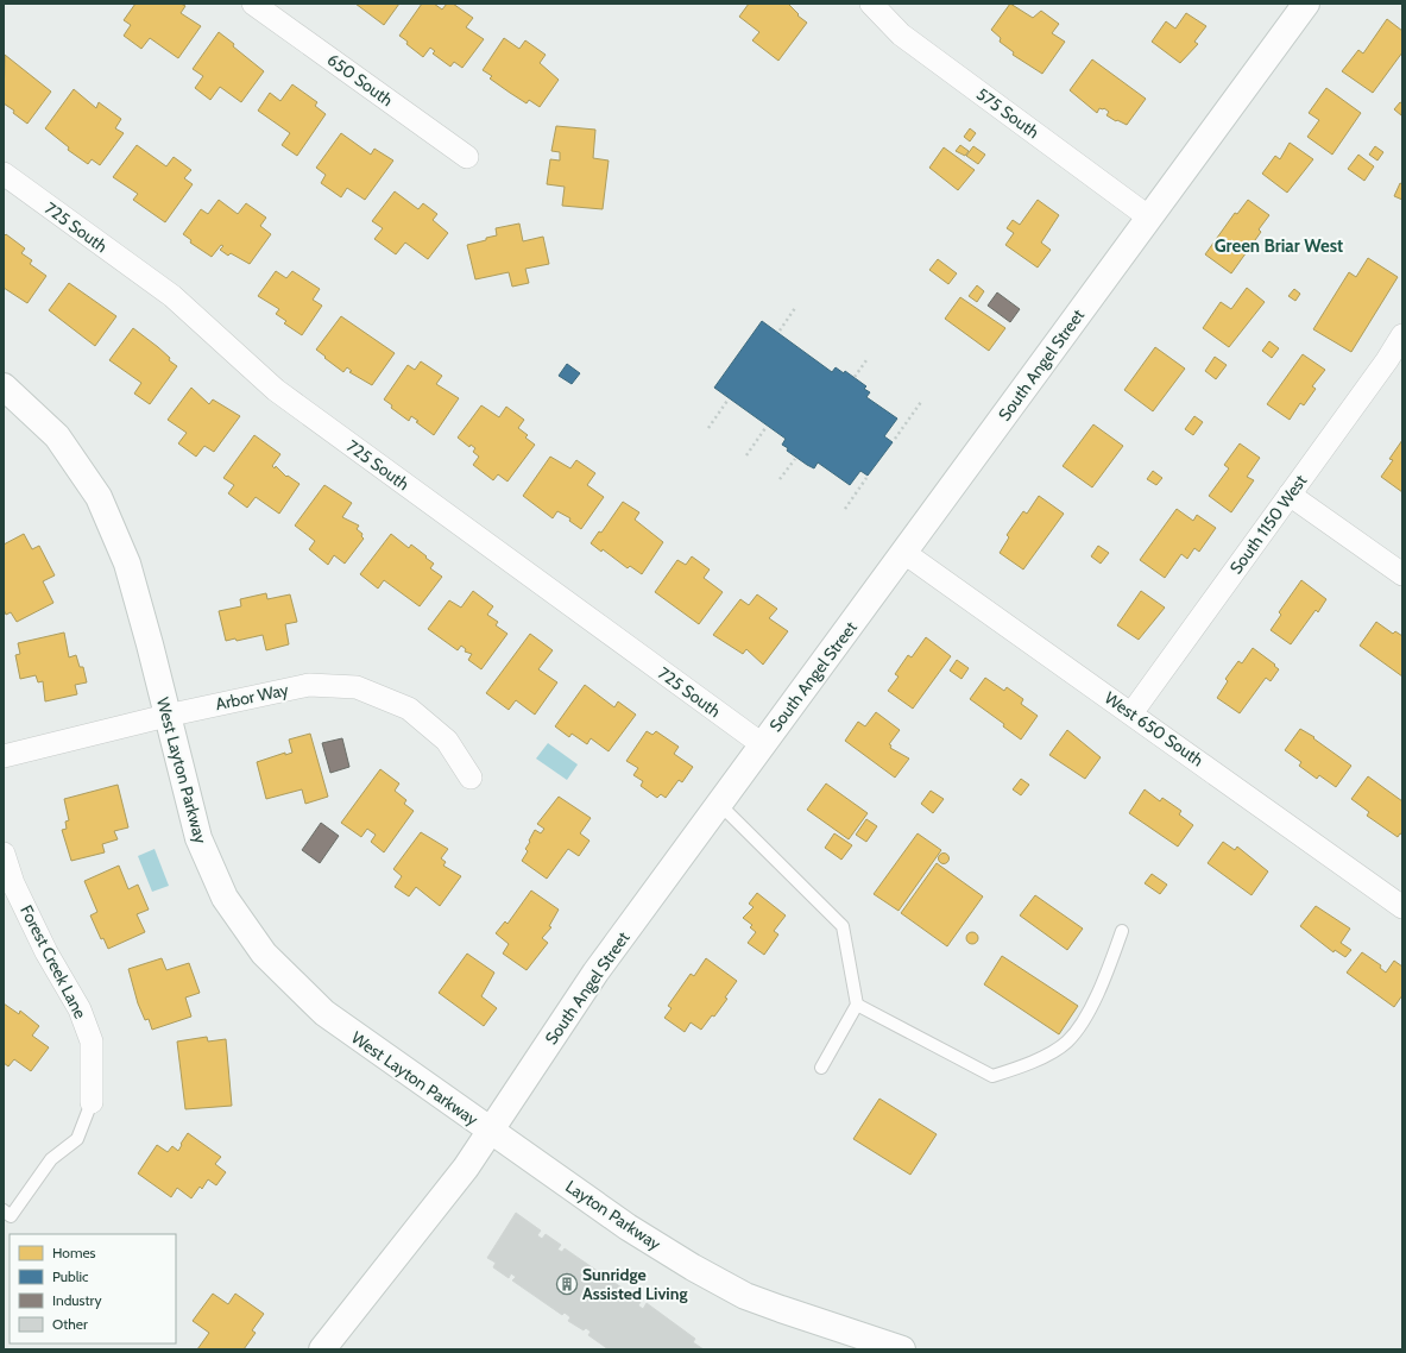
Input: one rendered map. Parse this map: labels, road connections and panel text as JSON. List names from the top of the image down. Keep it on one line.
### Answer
{"streets":{"main road":["South Angel Street","West Layton Parkway","Layton Parkway"],"street":["650 South","575 South","725 South","South 1150 West","Arbor Way","West 650 South","Forest Creek Lane"]},"crossings":[["575 South","South Angel Street"],["725 South","South Angel Street"],["South Angel Street","West 650 South"],["South Angel Street","West Layton Parkway"],["South Angel Street","Layton Parkway"],["South 1150 West","West 650 South"],["Arbor Way","West Layton Parkway"],["West Layton Parkway","Layton Parkway"]],"districts":["Green Briar West"],"places":{"building":["Sunridge Assisted Living"]},"legend":["Homes","Public","Industry","Other"]}
